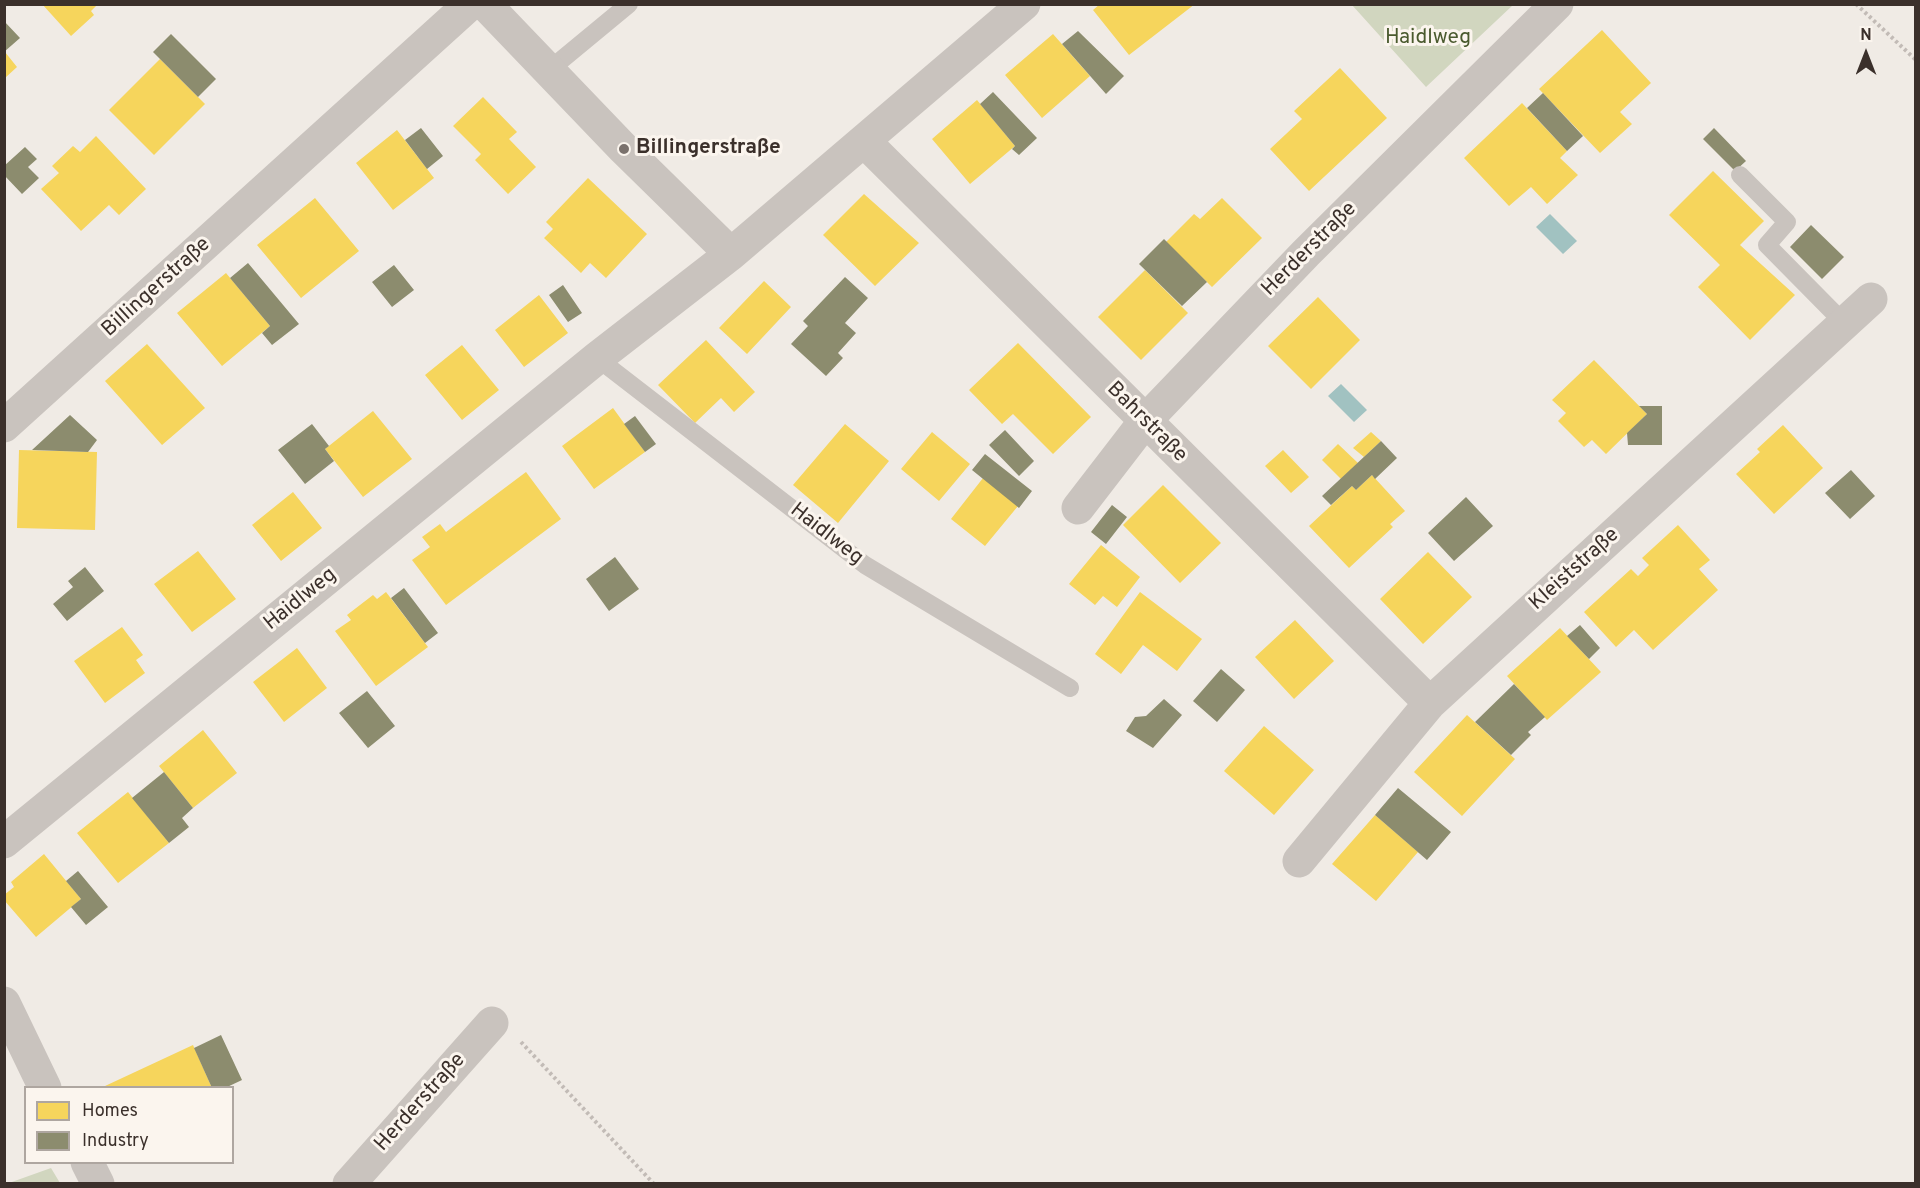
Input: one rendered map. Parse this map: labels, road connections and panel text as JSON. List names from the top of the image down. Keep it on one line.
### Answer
{"streets":{"street":["Herderstraße","Billingerstraße","Bahrstraße","Haidlweg","Kleiststraße"]},"crossings":[["Herderstraße","Bahrstraße"],["Bahrstraße","Haidlweg"],["Bahrstraße","Kleiststraße"]],"parks":["Haidlweg"],"places":["Billingerstraße"],"legend":["Homes","Industry"],"north":"top"}
